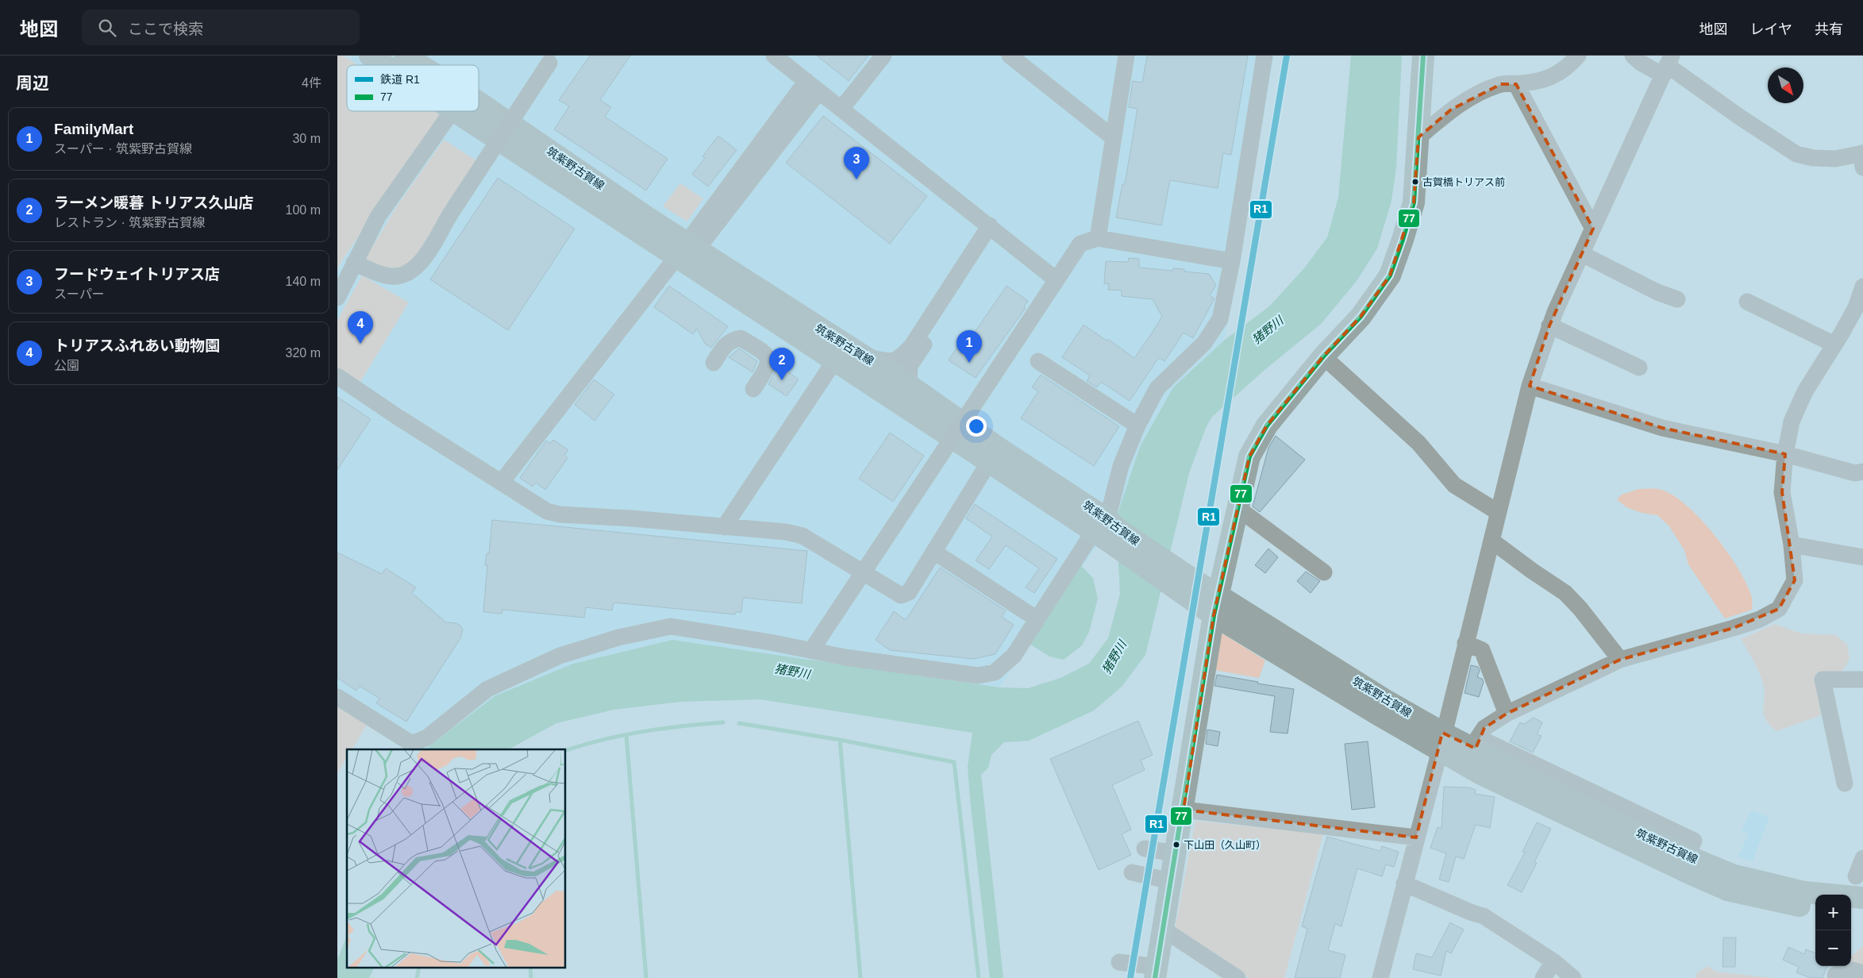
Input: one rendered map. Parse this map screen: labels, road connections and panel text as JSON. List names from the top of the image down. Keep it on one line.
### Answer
{"streets":{"main road":["筑紫野古賀線"]},"water":["猪野川"],"places":["古賀橋トリアス前","下山田（久山町）"],"lines":["rail line R1","transit line 77"],"legend":["鉄道 R1","77"],"north":"bottom right","page":{"header":"地図","search":"ここで検索","nav":["地図","レイヤ","共有"],"heading":["周辺","4件"],"list":[{"mark":"1","name":"FamilyMart","note":"スーパー · 筑紫野古賀線","value":"30 m"},{"mark":"2","name":"ラーメン暖暮 トリアス久山店","note":"レストラン · 筑紫野古賀線","value":"100 m"},{"mark":"3","name":"フードウェイトリアス店","note":"スーパー","value":"140 m"},{"mark":"4","name":"トリアスふれあい動物園","note":"公園","value":"320 m"}],"pins":["3","4","1","2"],"map_buttons":["+","−"]}}
